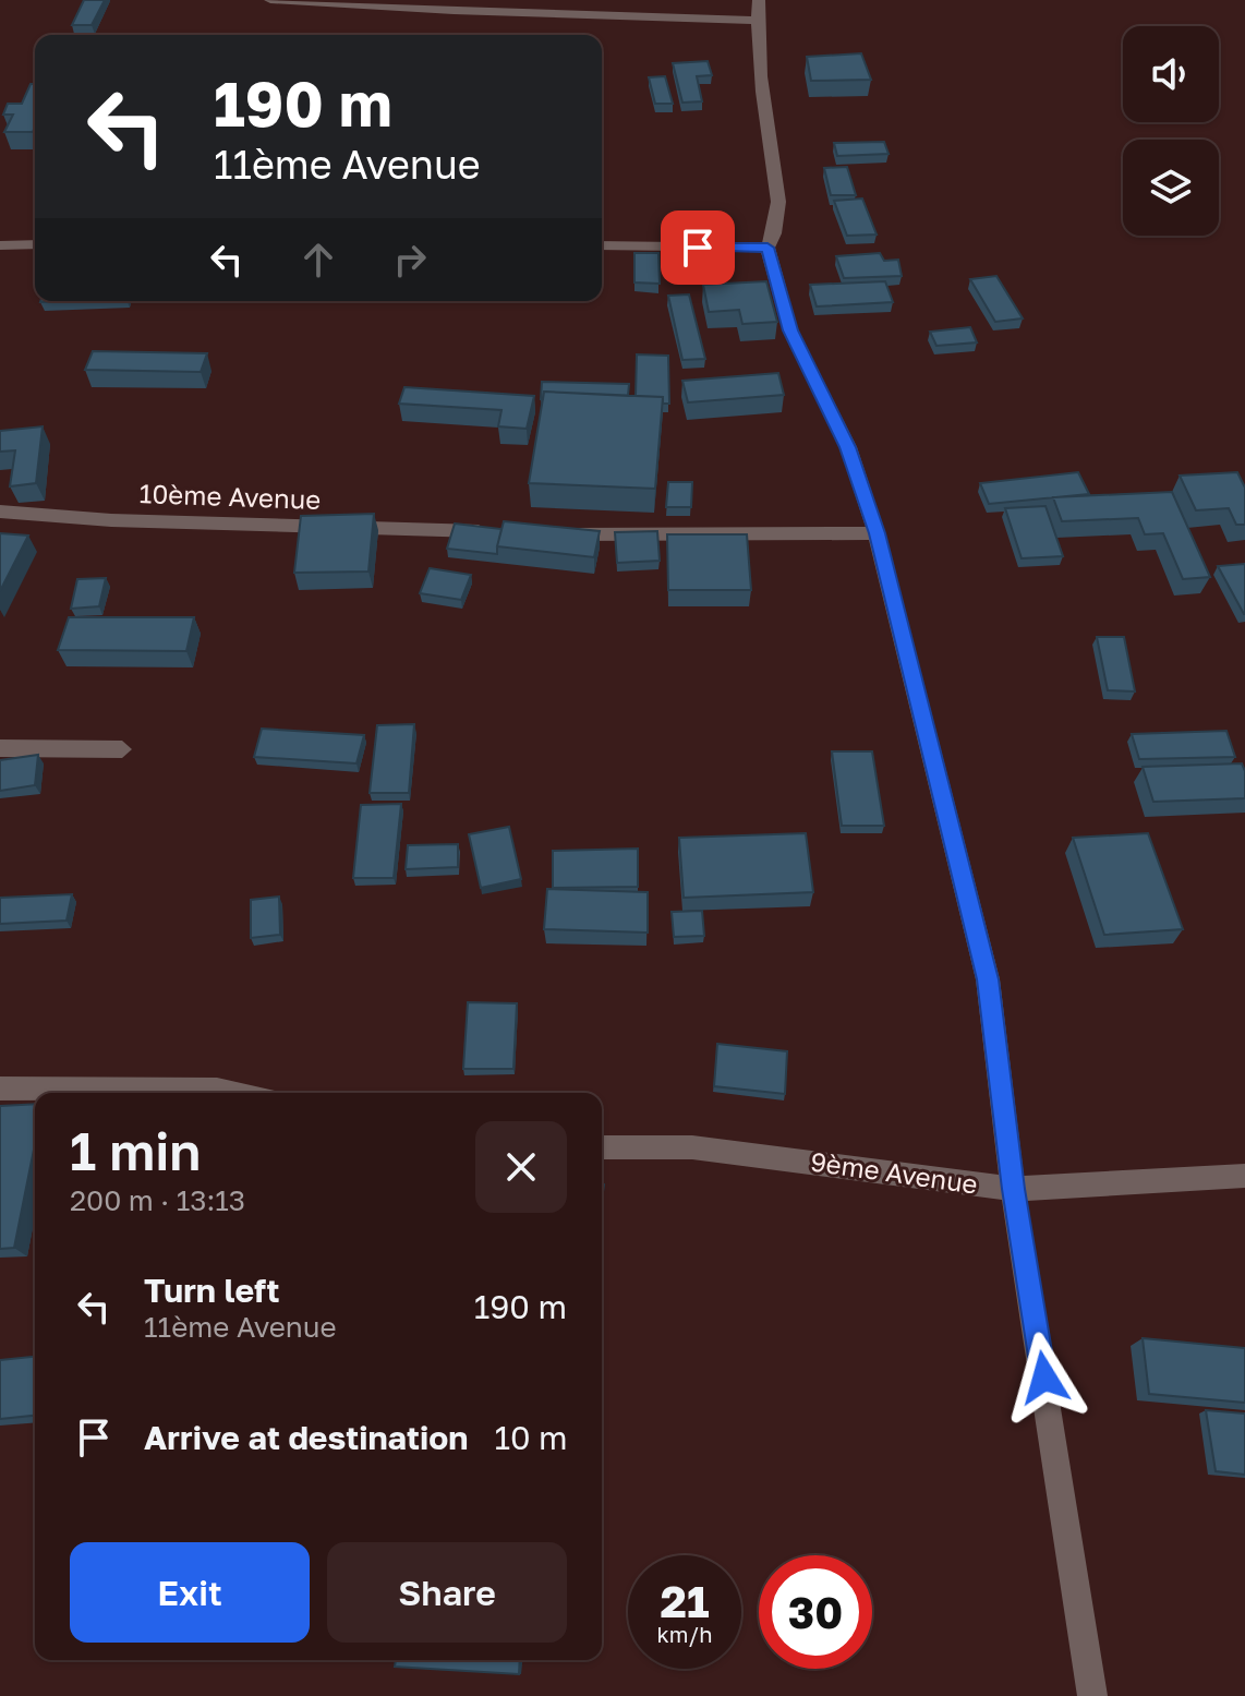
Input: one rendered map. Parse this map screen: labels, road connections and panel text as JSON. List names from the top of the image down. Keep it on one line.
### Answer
{"streets":{"street":["10ème Avenue","9ème Avenue"]},"page":{"turn":["190 m","11ème Avenue"],"heading":["1 min","200 m · 13:13"],"list":[{"name":"Turn left","note":"11ème Avenue","value":"190 m"},{"name":"Arrive at destination","value":"10 m"}],"buttons":["Exit","Share"],"speed":"21 km/h","limit":"30"}}
